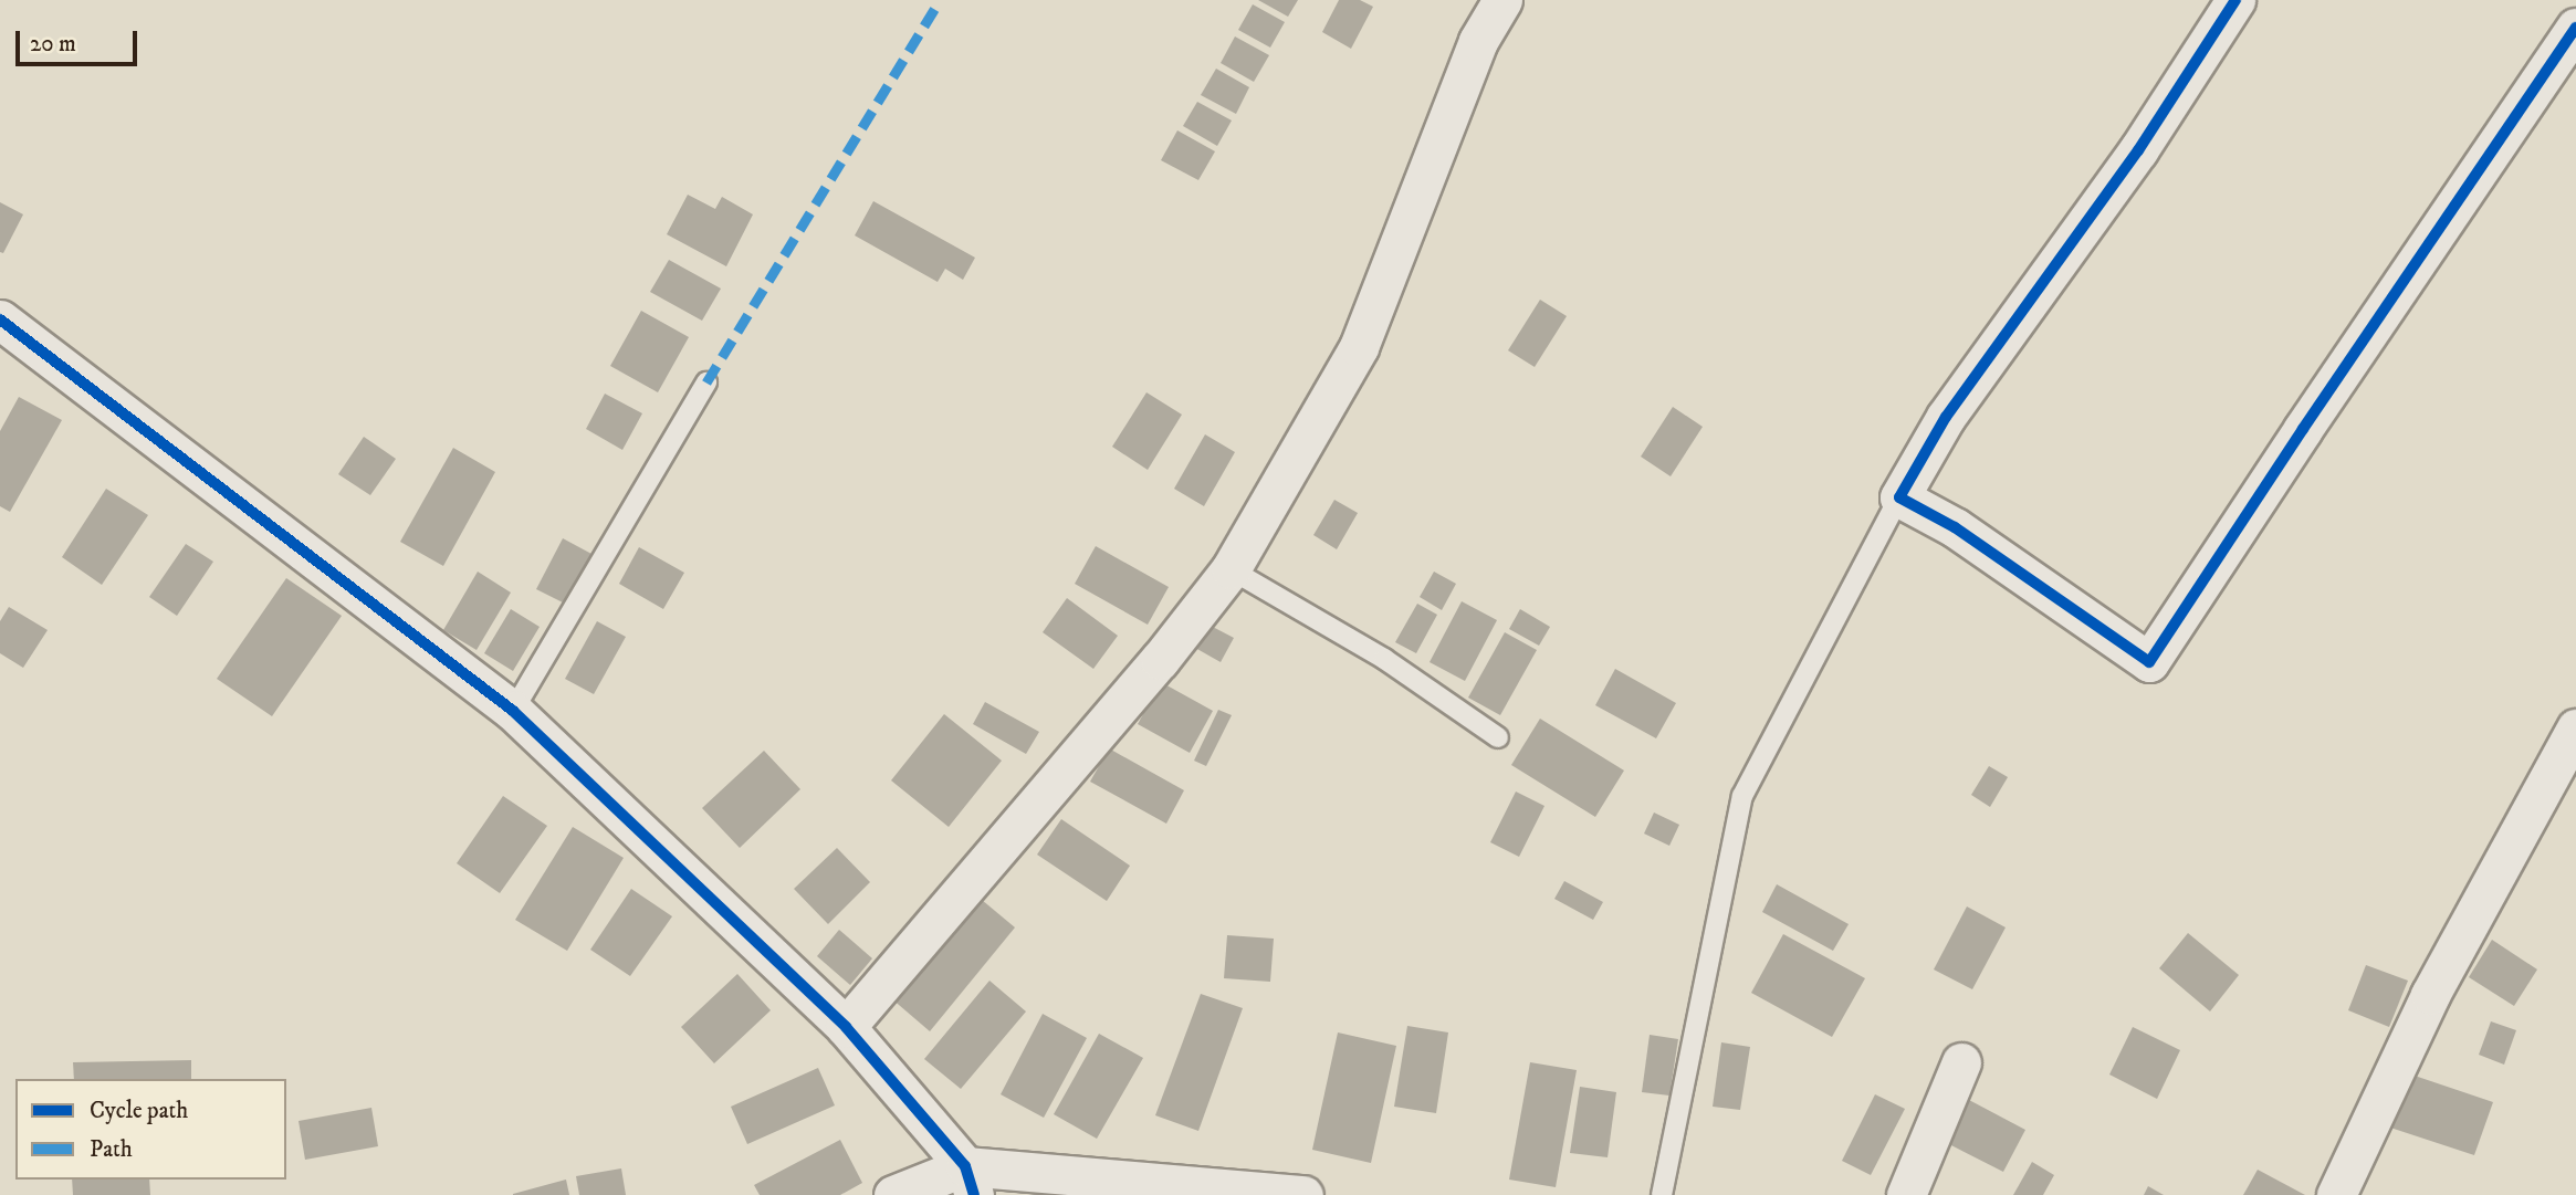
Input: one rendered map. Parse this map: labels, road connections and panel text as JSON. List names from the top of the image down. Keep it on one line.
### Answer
{"legend":["Cycle path","Path"],"scale_bar":"20 m"}
